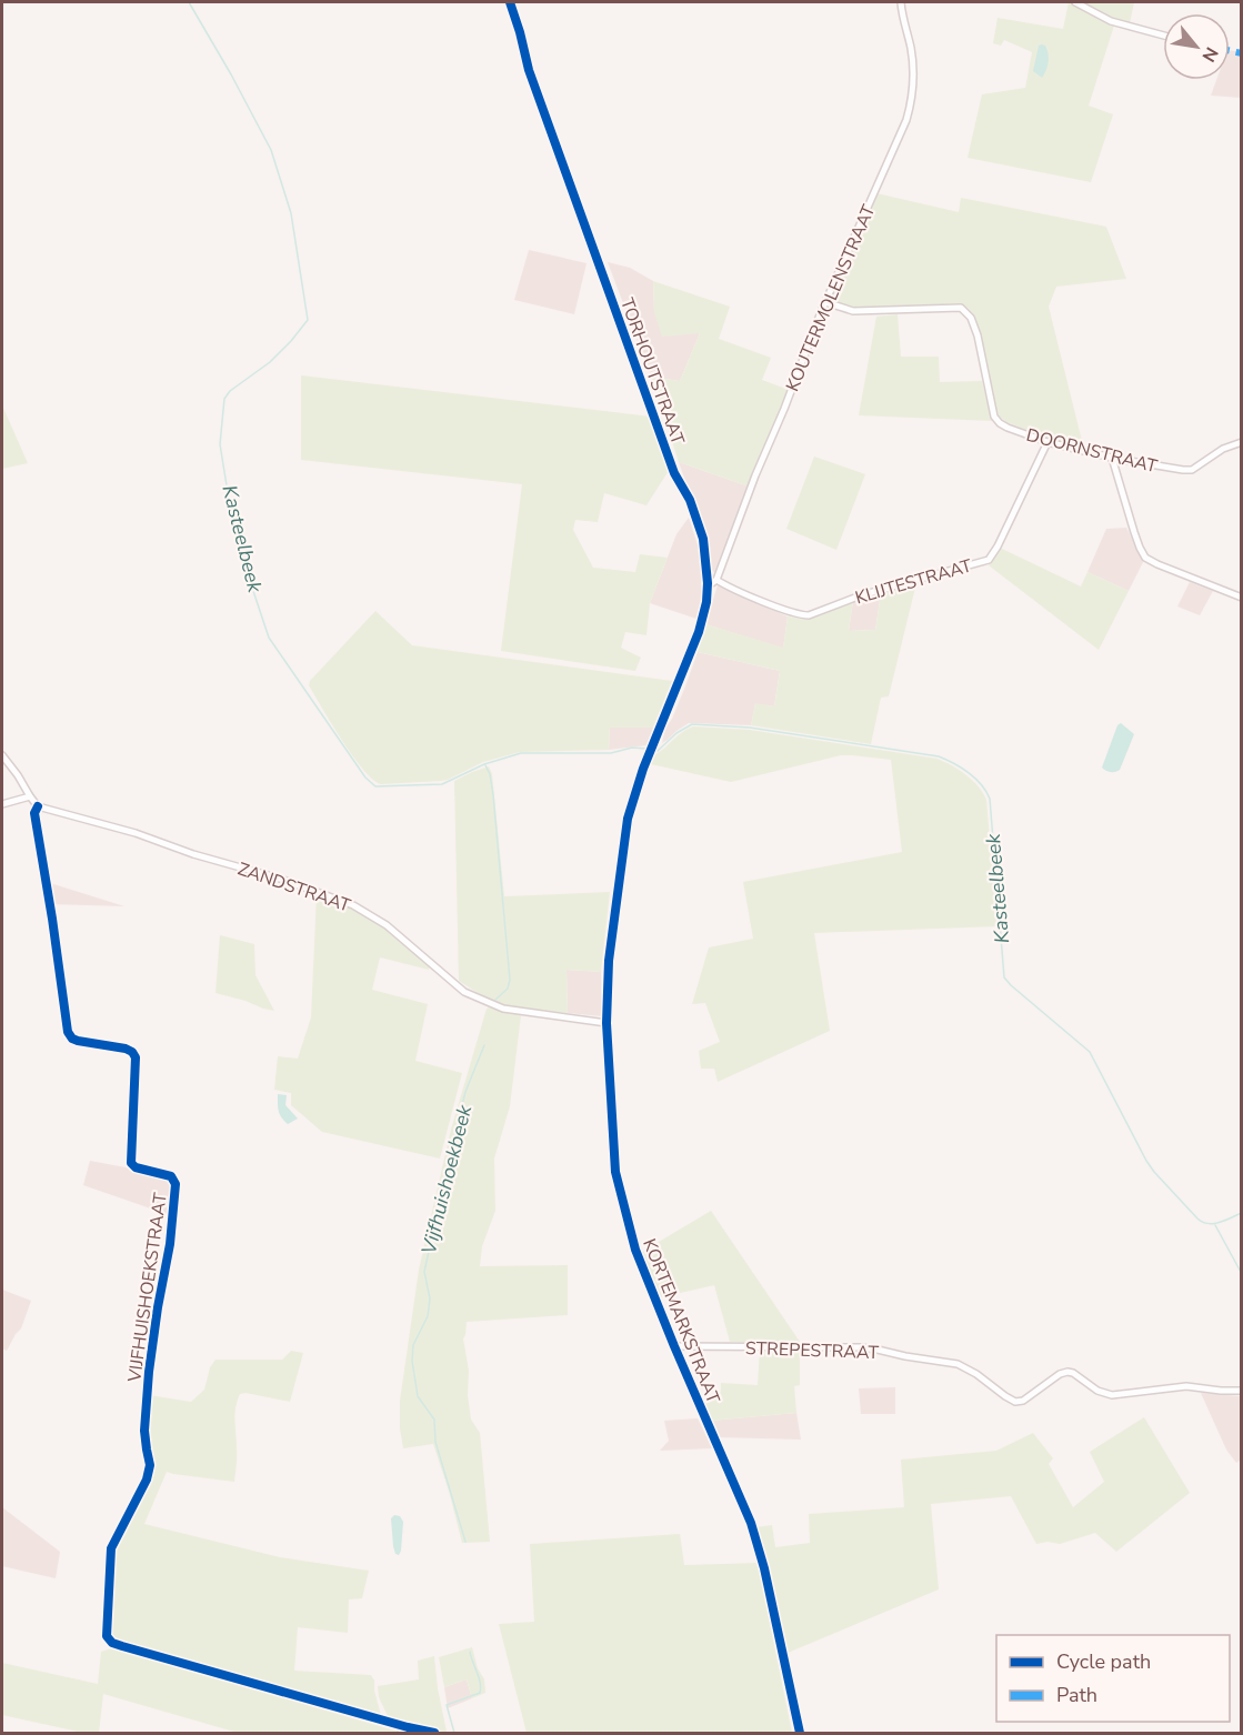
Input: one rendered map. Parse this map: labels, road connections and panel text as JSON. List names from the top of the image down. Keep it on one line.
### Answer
{"streets":{"street":["KOUTERMOLENSTRAAT","TORHOUTSTRAAT","DOORNSTRAAT","KLIJTESTRAAT","ZANDSTRAAT","VIJFHUISHOEKSTRAAT","KORTEMARKSTRAAT","STREPESTRAAT"]},"crossings":[["KOUTERMOLENSTRAAT","TORHOUTSTRAAT"],["KOUTERMOLENSTRAAT","DOORNSTRAAT"],["KOUTERMOLENSTRAAT","KLIJTESTRAAT"],["TORHOUTSTRAAT","KLIJTESTRAAT"],["TORHOUTSTRAAT","KORTEMARKSTRAAT"],["DOORNSTRAAT","KLIJTESTRAAT"],["ZANDSTRAAT","VIJFHUISHOEKSTRAAT"],["ZANDSTRAAT","KORTEMARKSTRAAT"],["KORTEMARKSTRAAT","STREPESTRAAT"]],"water":["Kasteelbeek","Vijfhuishoekbeek"],"legend":["Cycle path","Path"],"north":"bottom right"}
